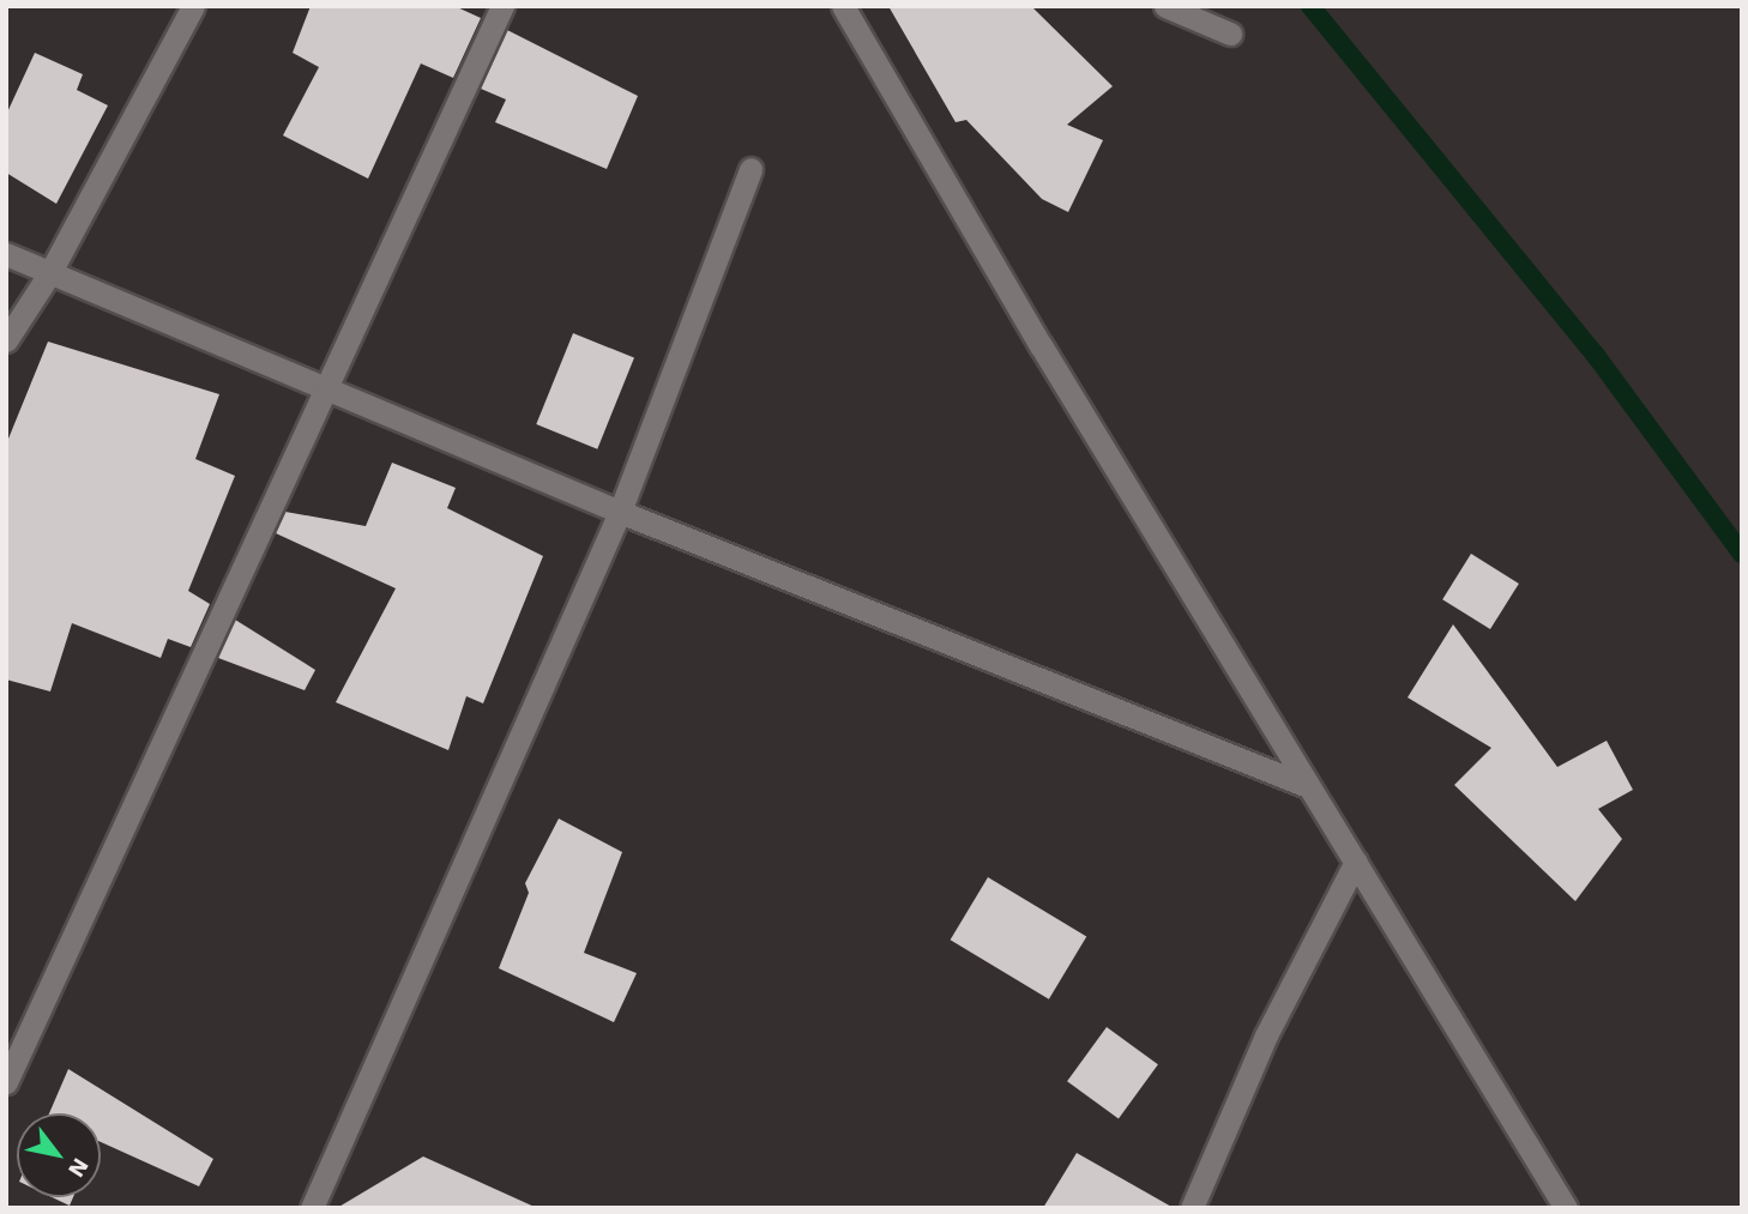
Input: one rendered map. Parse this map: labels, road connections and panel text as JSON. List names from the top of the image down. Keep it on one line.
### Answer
{"north":"bottom right"}
